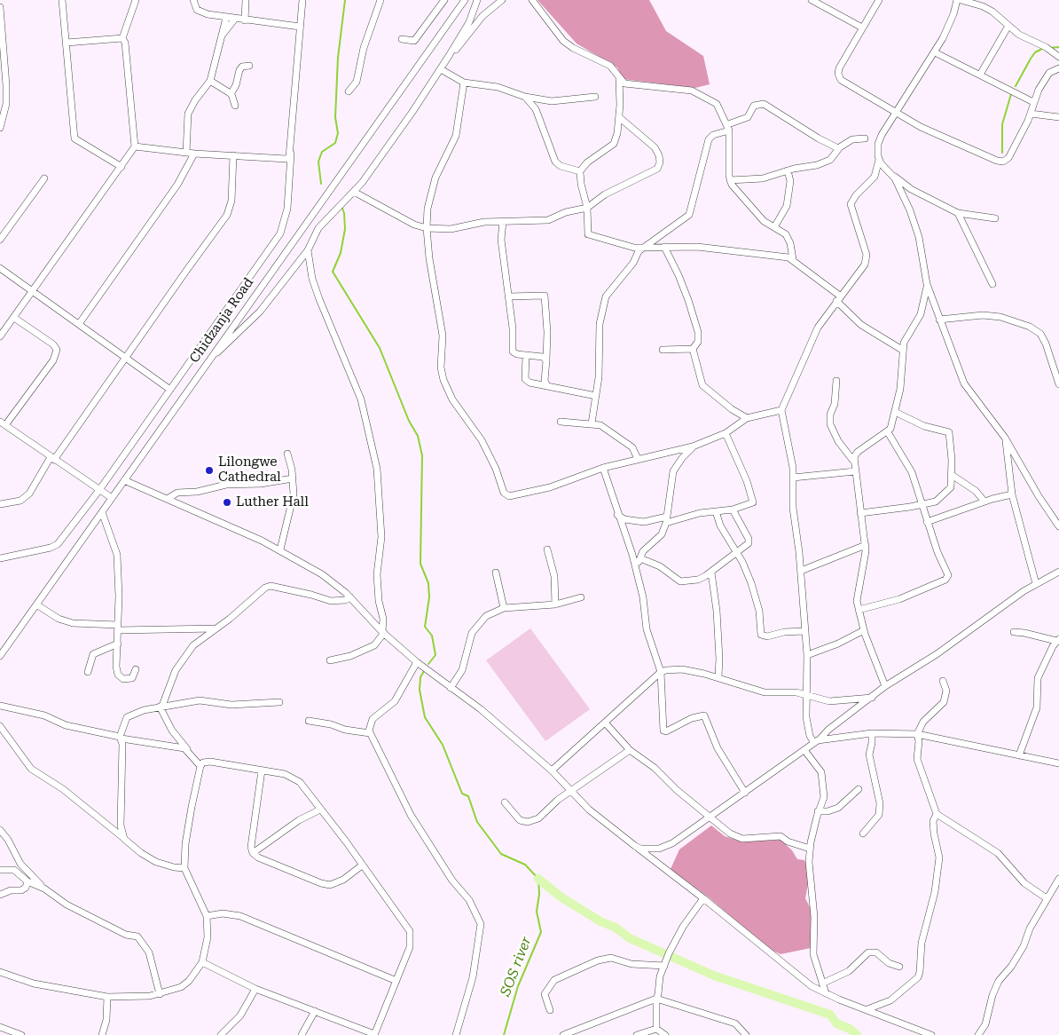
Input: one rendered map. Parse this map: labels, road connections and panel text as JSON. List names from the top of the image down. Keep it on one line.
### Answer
{"streets":{"street":["Chidzanja Road"]},"water":["SOS river"],"places":["Lilongwe Cathedral","Luther Hall"]}
